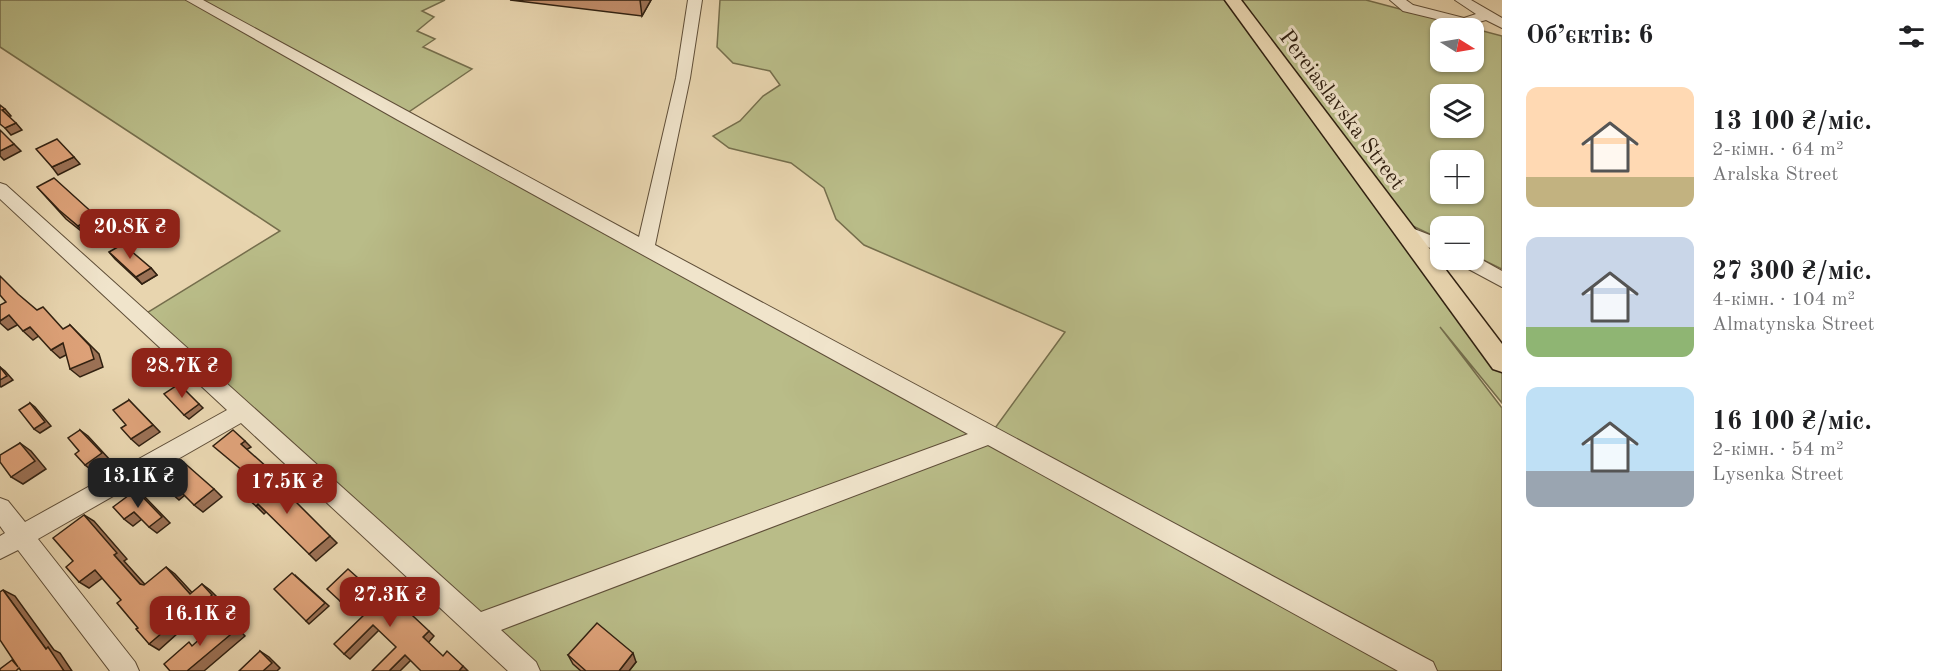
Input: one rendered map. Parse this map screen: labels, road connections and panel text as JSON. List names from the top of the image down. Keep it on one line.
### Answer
{"streets":{"main road":["Pereiaslavska Street"]},"north":"right","page":{"heading":"Об’єктів: 6","map_buttons":["+","−"],"list":[{"name":"13 100 ₴/міс.","note":"2-кімн. · 64 m² · Aralska Street"},{"name":"27 300 ₴/міс.","note":"4-кімн. · 104 m² · Almatynska Street"},{"name":"16 100 ₴/міс.","note":"2-кімн. · 54 m² · Lysenka Street"}],"price":["20.8K ₴","28.7K ₴","13.1K ₴","17.5K ₴","27.3K ₴","16.1K ₴"]}}
